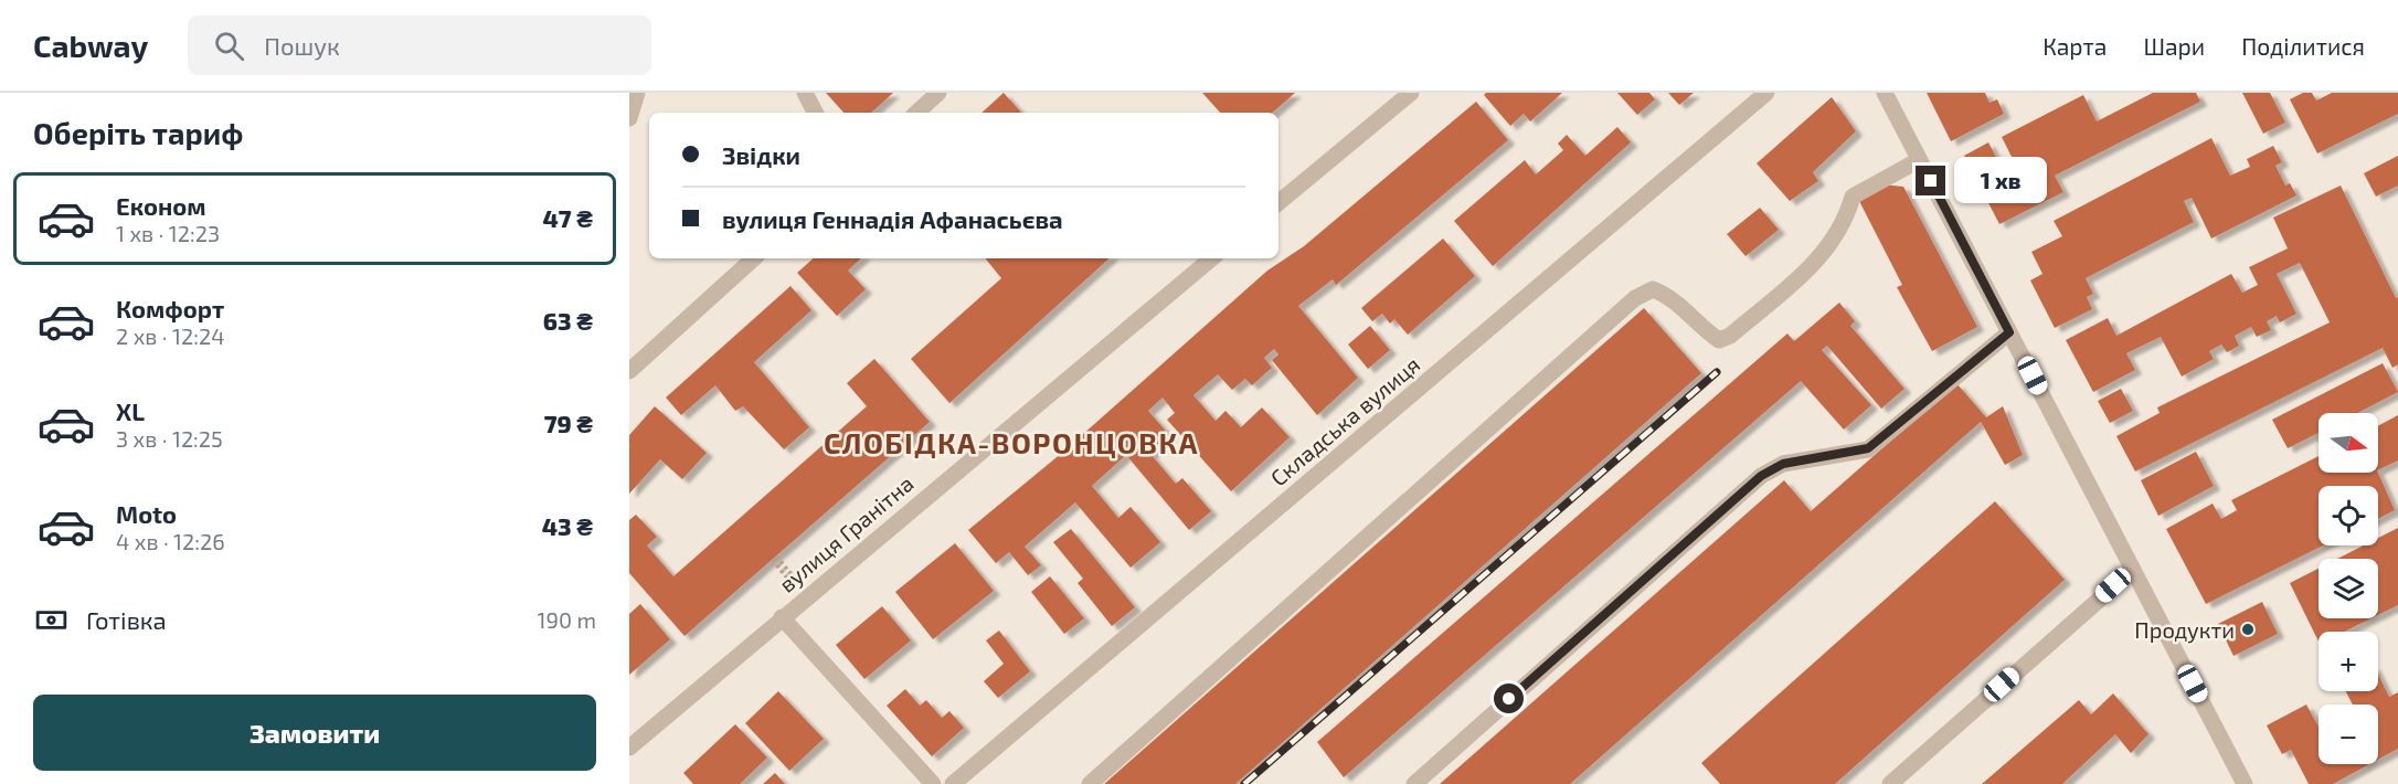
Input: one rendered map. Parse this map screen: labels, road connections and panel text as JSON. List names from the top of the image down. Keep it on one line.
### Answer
{"streets":{"street":["Складська вулиця","вулиця Гранітна"]},"districts":["СЛОБІДКА-ВОРОНЦОВКА"],"places":["Продукти"],"north":"right","page":{"header":"Cabway","search":"Пошук","nav":["Карта","Шари","Поділитися"],"heading":"Оберіть тариф","banner":["Звідки","вулиця Геннадія Афанасьєва"],"bubble":"1 хв","list":[{"name":"Економ","note":"1 хв · 12:23","value":"47 ₴"},{"name":"Комфорт","note":"2 хв · 12:24","value":"63 ₴"},{"name":"XL","note":"3 хв · 12:25","value":"79 ₴"},{"name":"Moto","note":"4 хв · 12:26","value":"43 ₴"}],"map_buttons":["+","−"],"pay":["Готівка","190 m"],"buttons":"Замовити"}}
